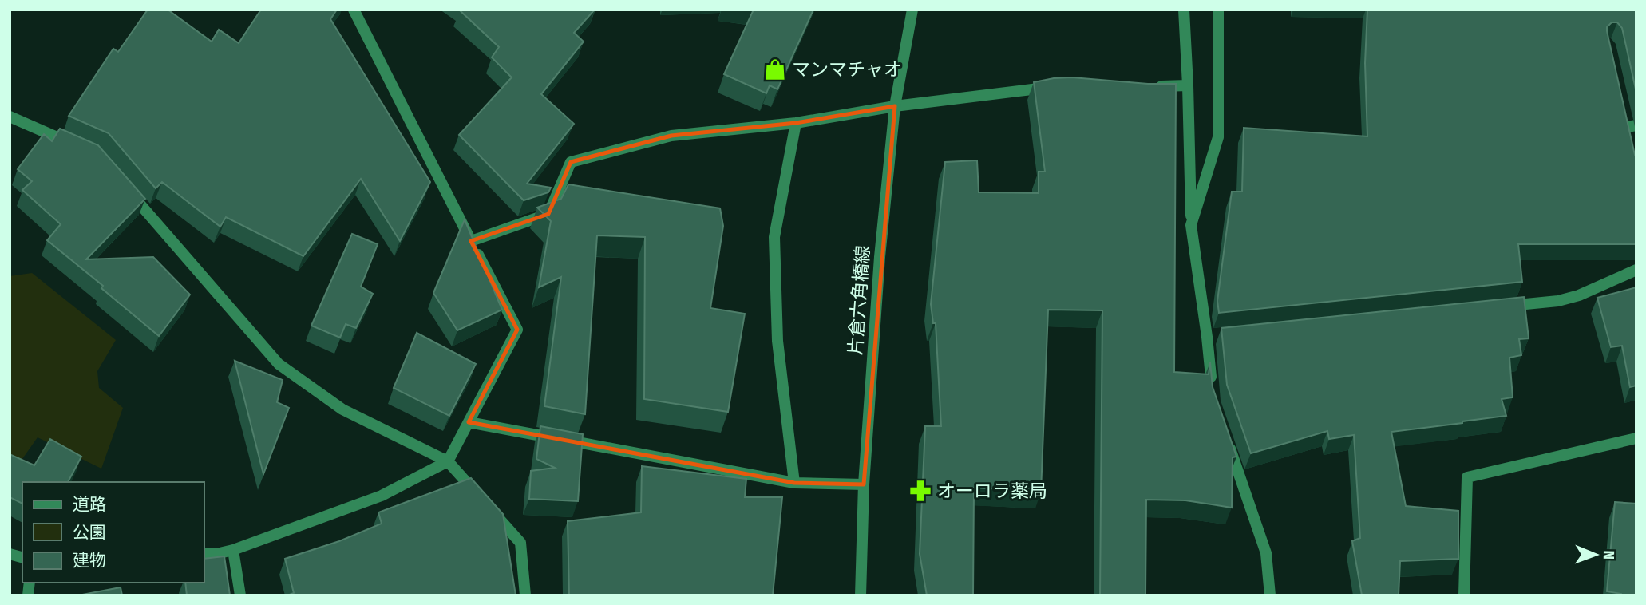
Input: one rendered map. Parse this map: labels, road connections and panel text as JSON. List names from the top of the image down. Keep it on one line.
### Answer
{"streets":{"street":["片倉六角橋線"]},"places":{"shop":["マンマチャオ"],"pharmacy":["オーロラ薬局"]},"legend":["道路","公園","建物"],"north":"right"}
